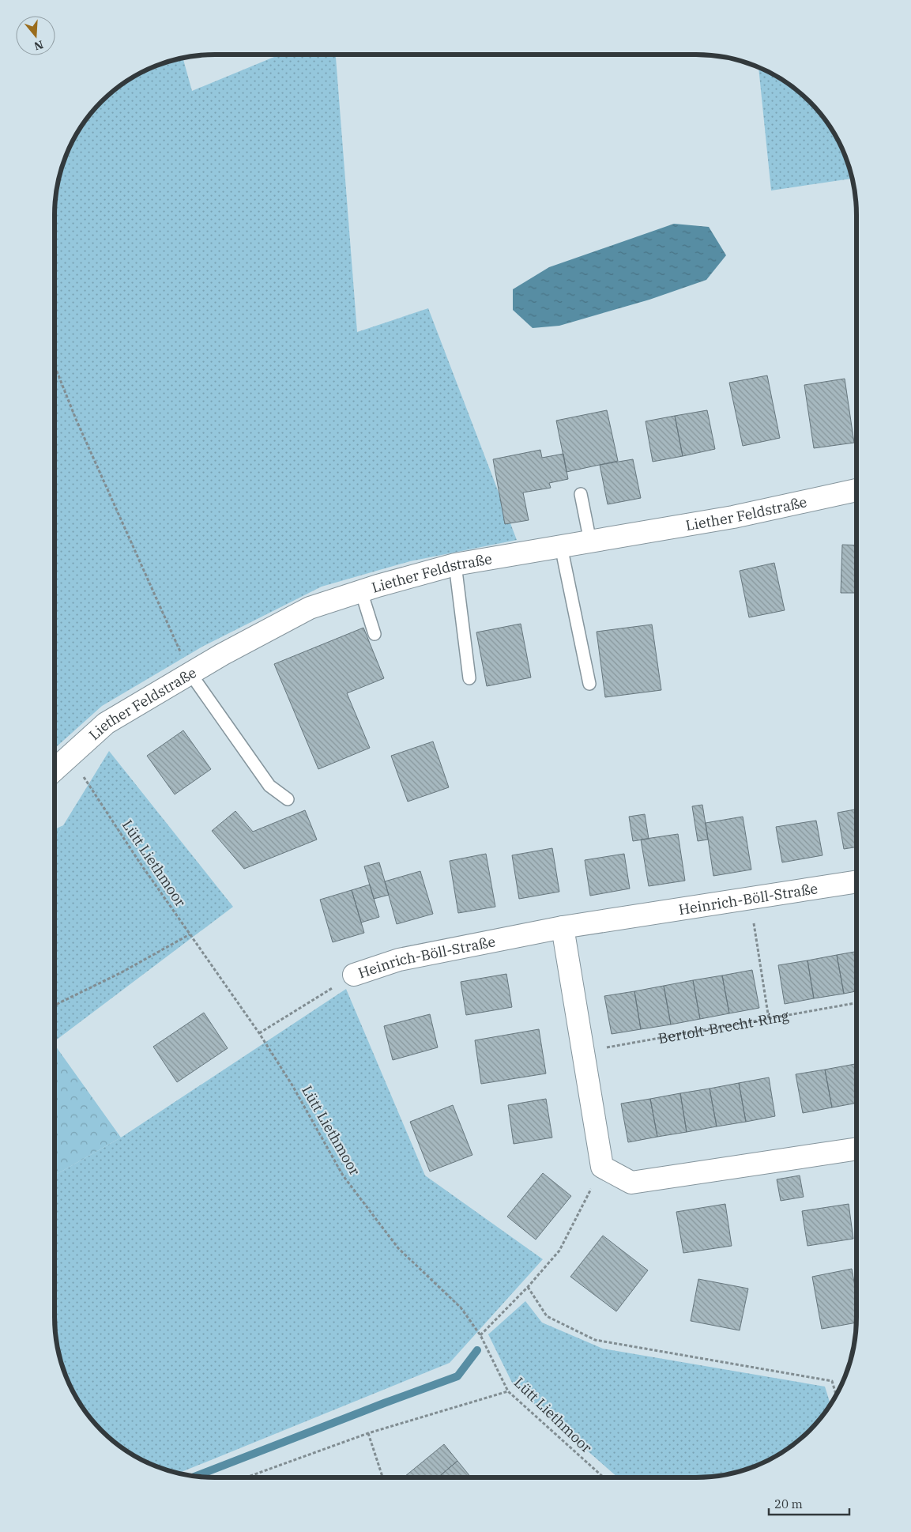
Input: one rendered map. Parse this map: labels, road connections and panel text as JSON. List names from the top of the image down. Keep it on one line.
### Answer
{"streets":{"street":["Liether Feldstraße","Heinrich-Böll-Straße"],"path":["Lütt Liethmoor","Bertolt-Brecht-Ring"]},"crossings":[["Liether Feldstraße","Lütt Liethmoor"],["Lütt Liethmoor","Heinrich-Böll-Straße"]],"scale_bar":"20 m","north":"bottom"}
